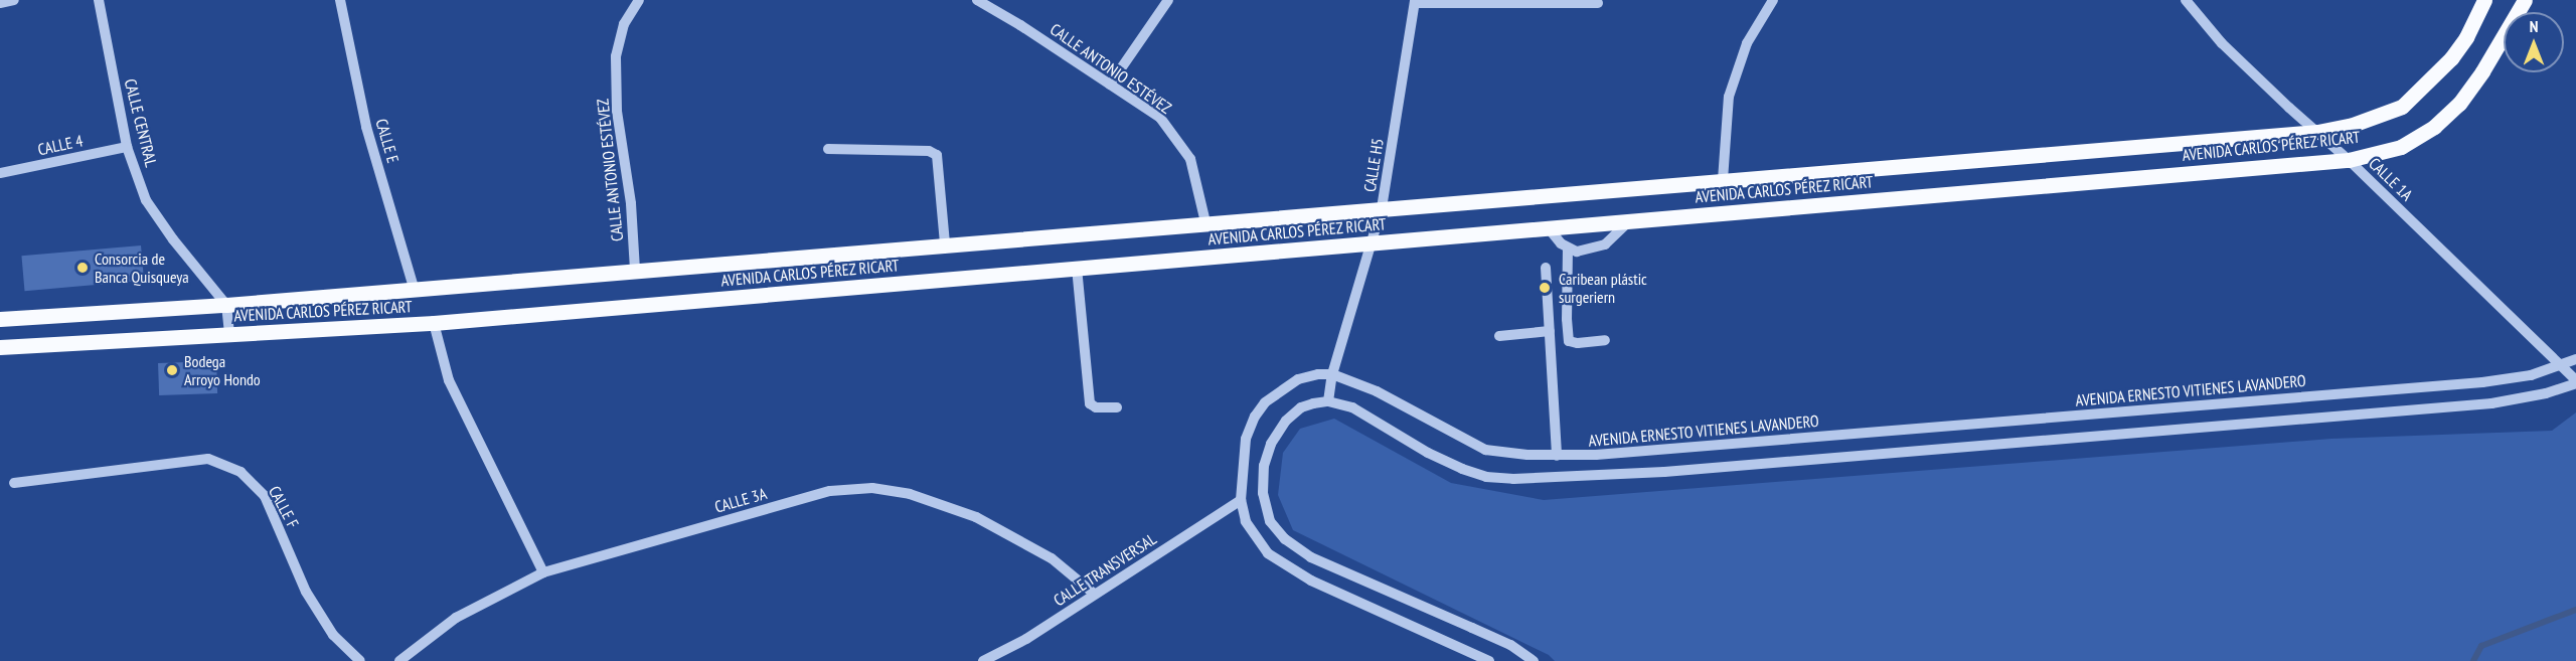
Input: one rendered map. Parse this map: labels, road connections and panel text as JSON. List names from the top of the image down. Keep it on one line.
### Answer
{"streets":{"main road":["AVENIDA CARLOS PÉREZ RICART"],"street":["CALLE ANTONIO ESTÉVEZ","CALLE CENTRAL","CALLE E","CALLE 4","CALLE H5","CALLE 1A","AVENIDA ERNESTO VITIENES LAVANDERO","CALLE 3A","CALLE F","CALLE TRANSVERSAL"]},"crossings":[["CALLE ANTONIO ESTÉVEZ","AVENIDA CARLOS PÉREZ RICART"],["CALLE CENTRAL","CALLE 4"],["CALLE CENTRAL","AVENIDA CARLOS PÉREZ RICART"],["CALLE E","AVENIDA CARLOS PÉREZ RICART"],["AVENIDA CARLOS PÉREZ RICART","CALLE H5"],["AVENIDA CARLOS PÉREZ RICART","CALLE 1A"],["CALLE H5","AVENIDA ERNESTO VITIENES LAVANDERO"],["CALLE 1A","AVENIDA ERNESTO VITIENES LAVANDERO"],["AVENIDA ERNESTO VITIENES LAVANDERO","CALLE TRANSVERSAL"],["CALLE 3A","CALLE TRANSVERSAL"]],"places":["Consorcia de Banca Quisqueya","Caribean plástic surgeriern","Bodega Arroyo Hondo"],"north":"top"}
